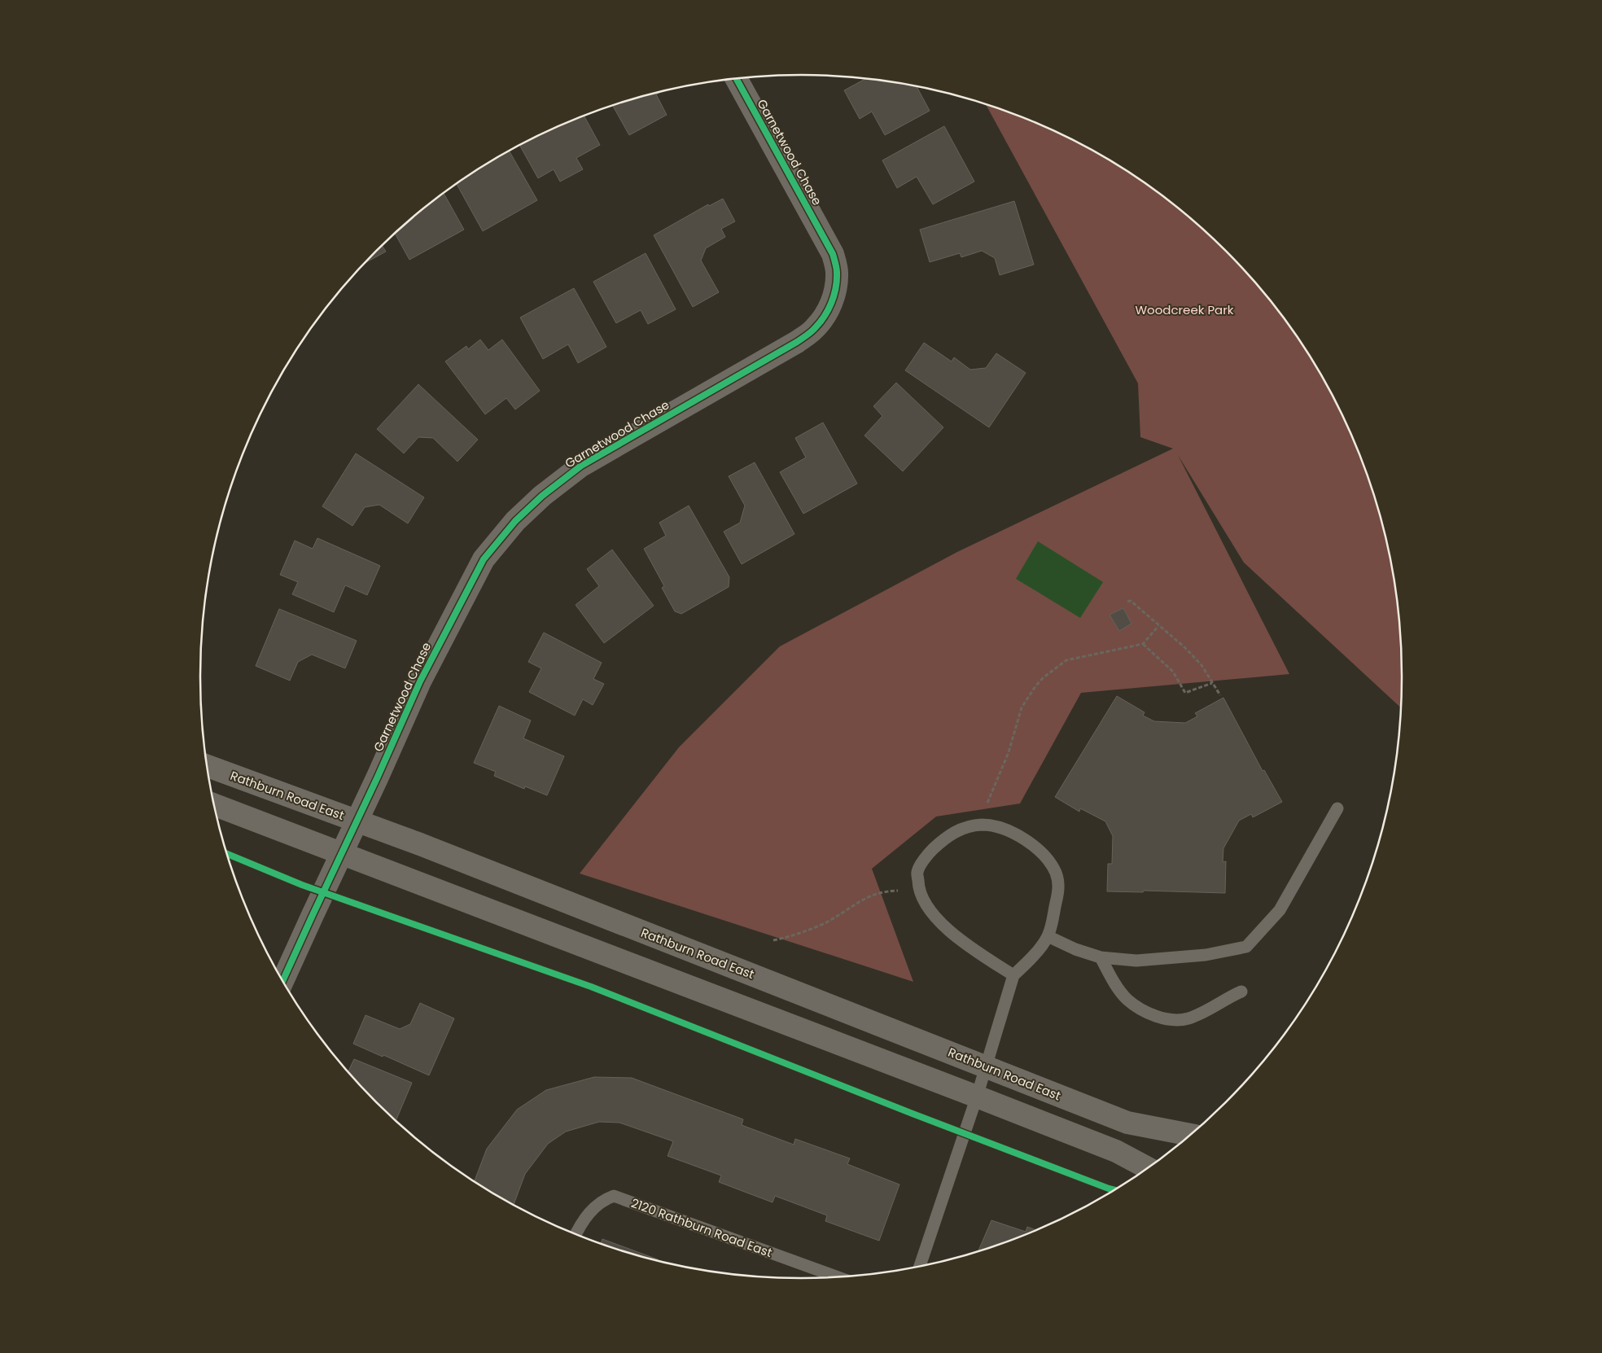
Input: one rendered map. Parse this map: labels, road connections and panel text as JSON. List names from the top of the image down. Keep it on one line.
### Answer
{"streets":{"street":["Garnetwood Chase","Rathburn Road East"],"lane":["2120 Rathburn Road East"]},"crossings":[["Garnetwood Chase","Rathburn Road East"]],"parks":["Woodcreek Park"]}
